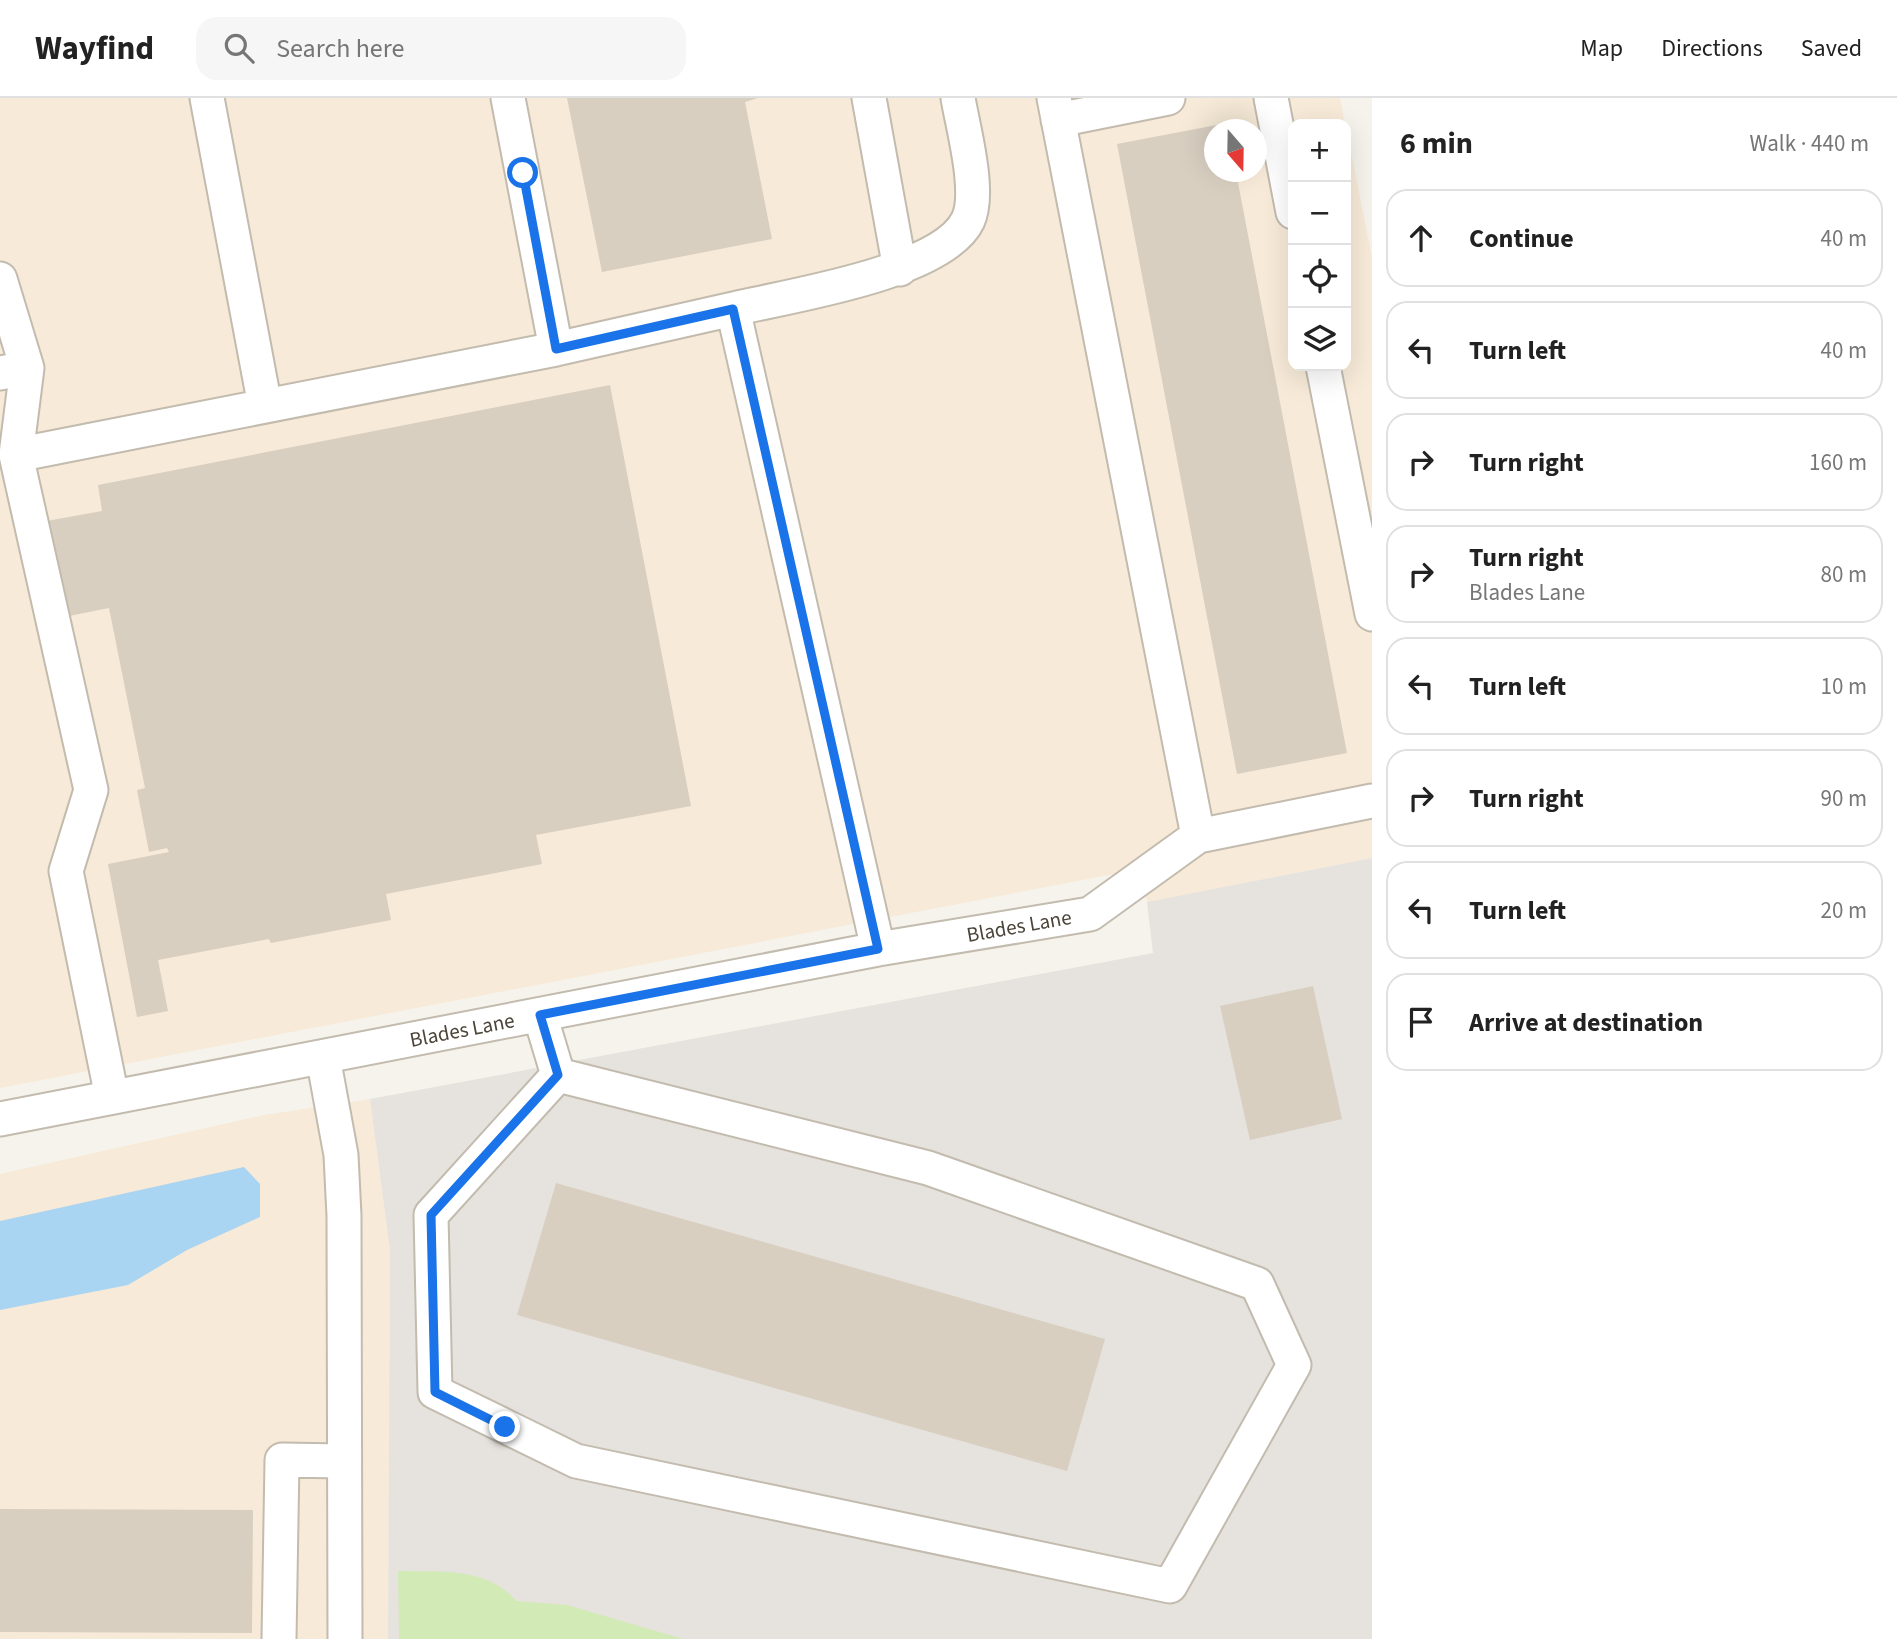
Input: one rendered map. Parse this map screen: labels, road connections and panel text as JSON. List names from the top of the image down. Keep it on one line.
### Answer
{"streets":{"street":["Blades Lane"]},"north":"bottom","page":{"header":"Wayfind","search":"Search here","nav":["Map","Directions","Saved"],"heading":["6 min","Walk · 440 m"],"map_buttons":["+","−"],"list":[["Continue","40 m"],["Turn left","40 m"],["Turn right","160 m"],["Turn right","Blades Lane","80 m"],["Turn left","10 m"],["Turn right","90 m"],["Turn left","20 m"],"Arrive at destination"]}}
